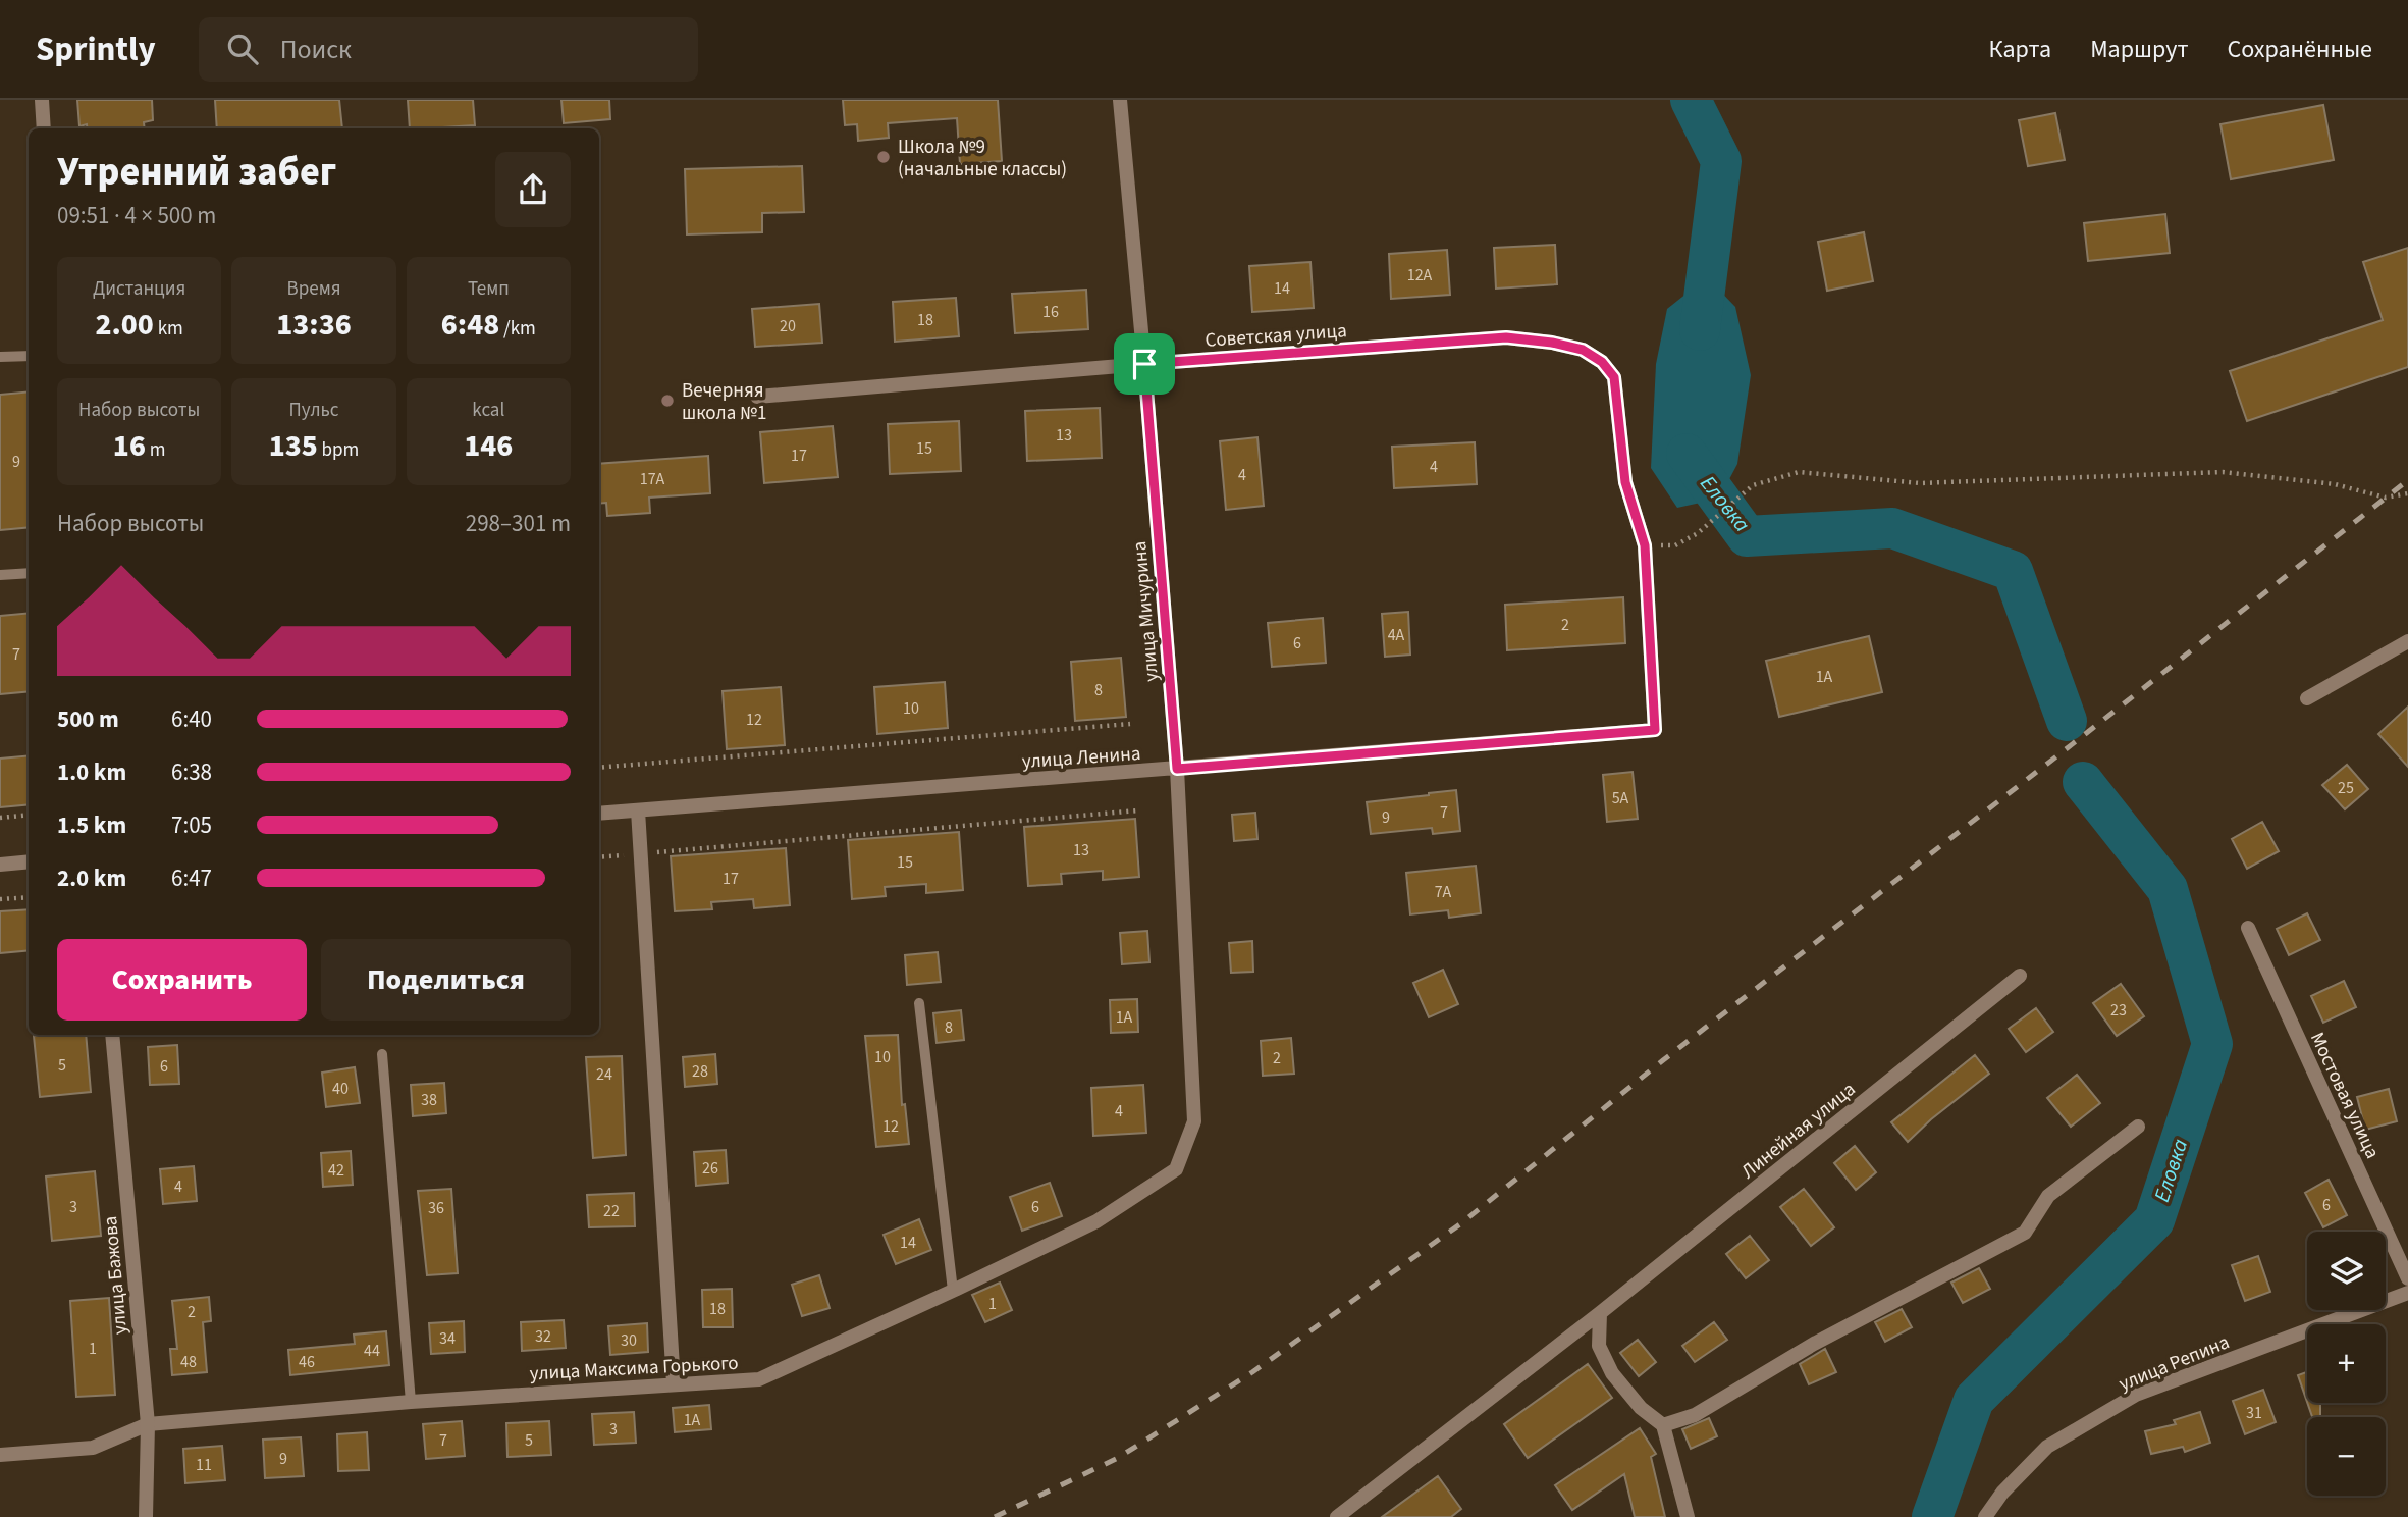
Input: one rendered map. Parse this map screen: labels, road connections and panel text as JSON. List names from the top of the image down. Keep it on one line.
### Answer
{"streets":{"street":["Советская улица","улица Мичурина","улица Ленина","Мостовая улица","Линейная улица","улица Бажова","улица Репина","улица Максима Горького"]},"crossings":[["Советская улица","улица Мичурина"],["Советская улица","улица Ленина"],["улица Мичурина","улица Ленина"],["улица Мичурина","улица Максима Горького"],["улица Бажова","улица Максима Горького"]],"water":["Еловка"],"places":["Школа №9 (начальные классы)","Вечерняя школа №1"],"house_numbers":["12А","14","16","18","20","13","15","17","9","4","4","17А","2","4А","6","7","1А","8","10","12","25","5А","7","9","13","15","17","7А","23","1А","8","10","2","5","6","28","24","40","38","4","12","26","42","4","6","3","6","36","22","14","1","18","2","32","34","30","1","44","48","46","31","1А","3","7","5","9","11"],"page":{"header":"Sprintly","search":"Поиск","nav":["Карта","Маршрут","Сохранённые"],"heading":["Утренний забег","09:51 · 4 × 500 m"],"stats":[["Дистанция","2.00 km"],["Время","13:36"],["Темп","6:48 /km"],["Набор высоты","16 m"],["Пульс","135 bpm"],["kcal","146"]],"chart":["Набор высоты","298–301 m"],"list":[{"name":"500 m","note":"6:40"},{"name":"1.0 km","note":"6:38"},{"name":"1.5 km","note":"7:05"},{"name":"2.0 km","note":"6:47"}],"buttons":["Сохранить","Поделиться"],"map_buttons":["+","−"]}}
